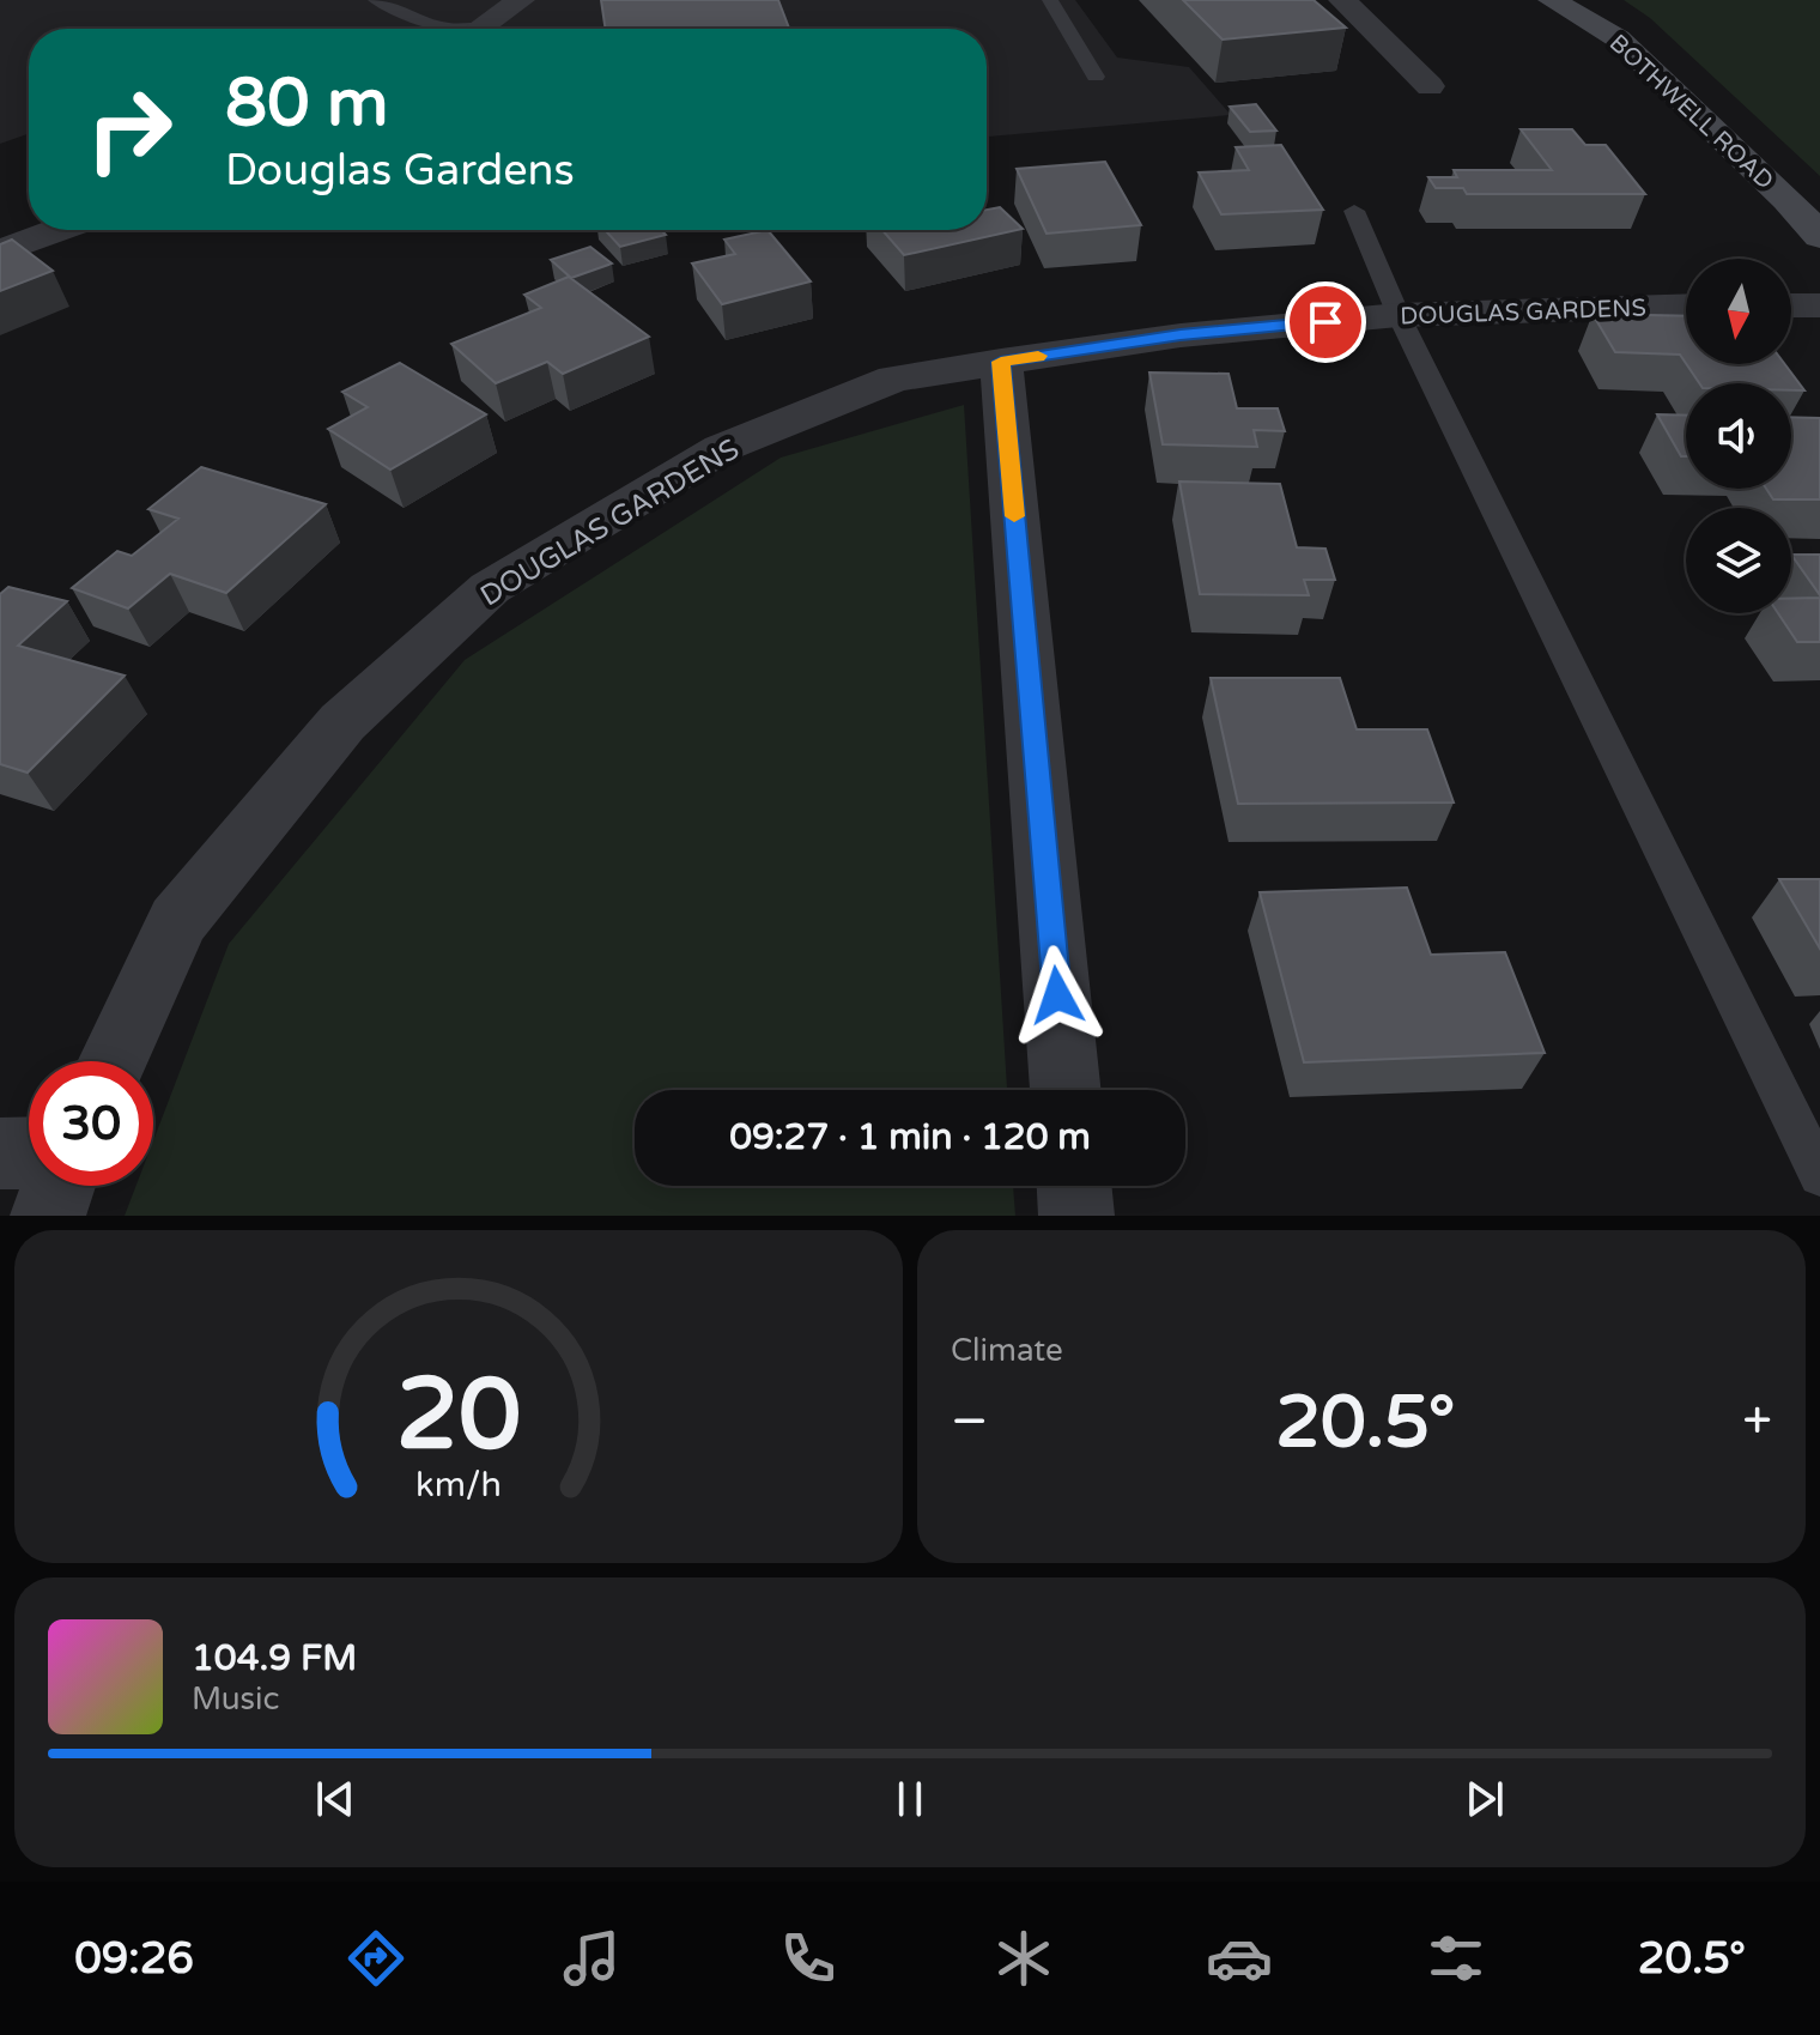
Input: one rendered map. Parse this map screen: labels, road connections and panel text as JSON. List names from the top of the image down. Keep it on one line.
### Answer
{"streets":{"main road":["BOTHWELL ROAD"],"street":["DOUGLAS GARDENS"]},"north":"bottom","page":{"turn":["80 m","Douglas Gardens"],"limit":"30","trip":"09:27 · 1 min · 120 m","tile":"Climate","heat":["−","20.5°","+"],"song":["104.9 FM","Music"],"tabs":["09:26","20.5°"],"gauge":["20","km/h"]}}
